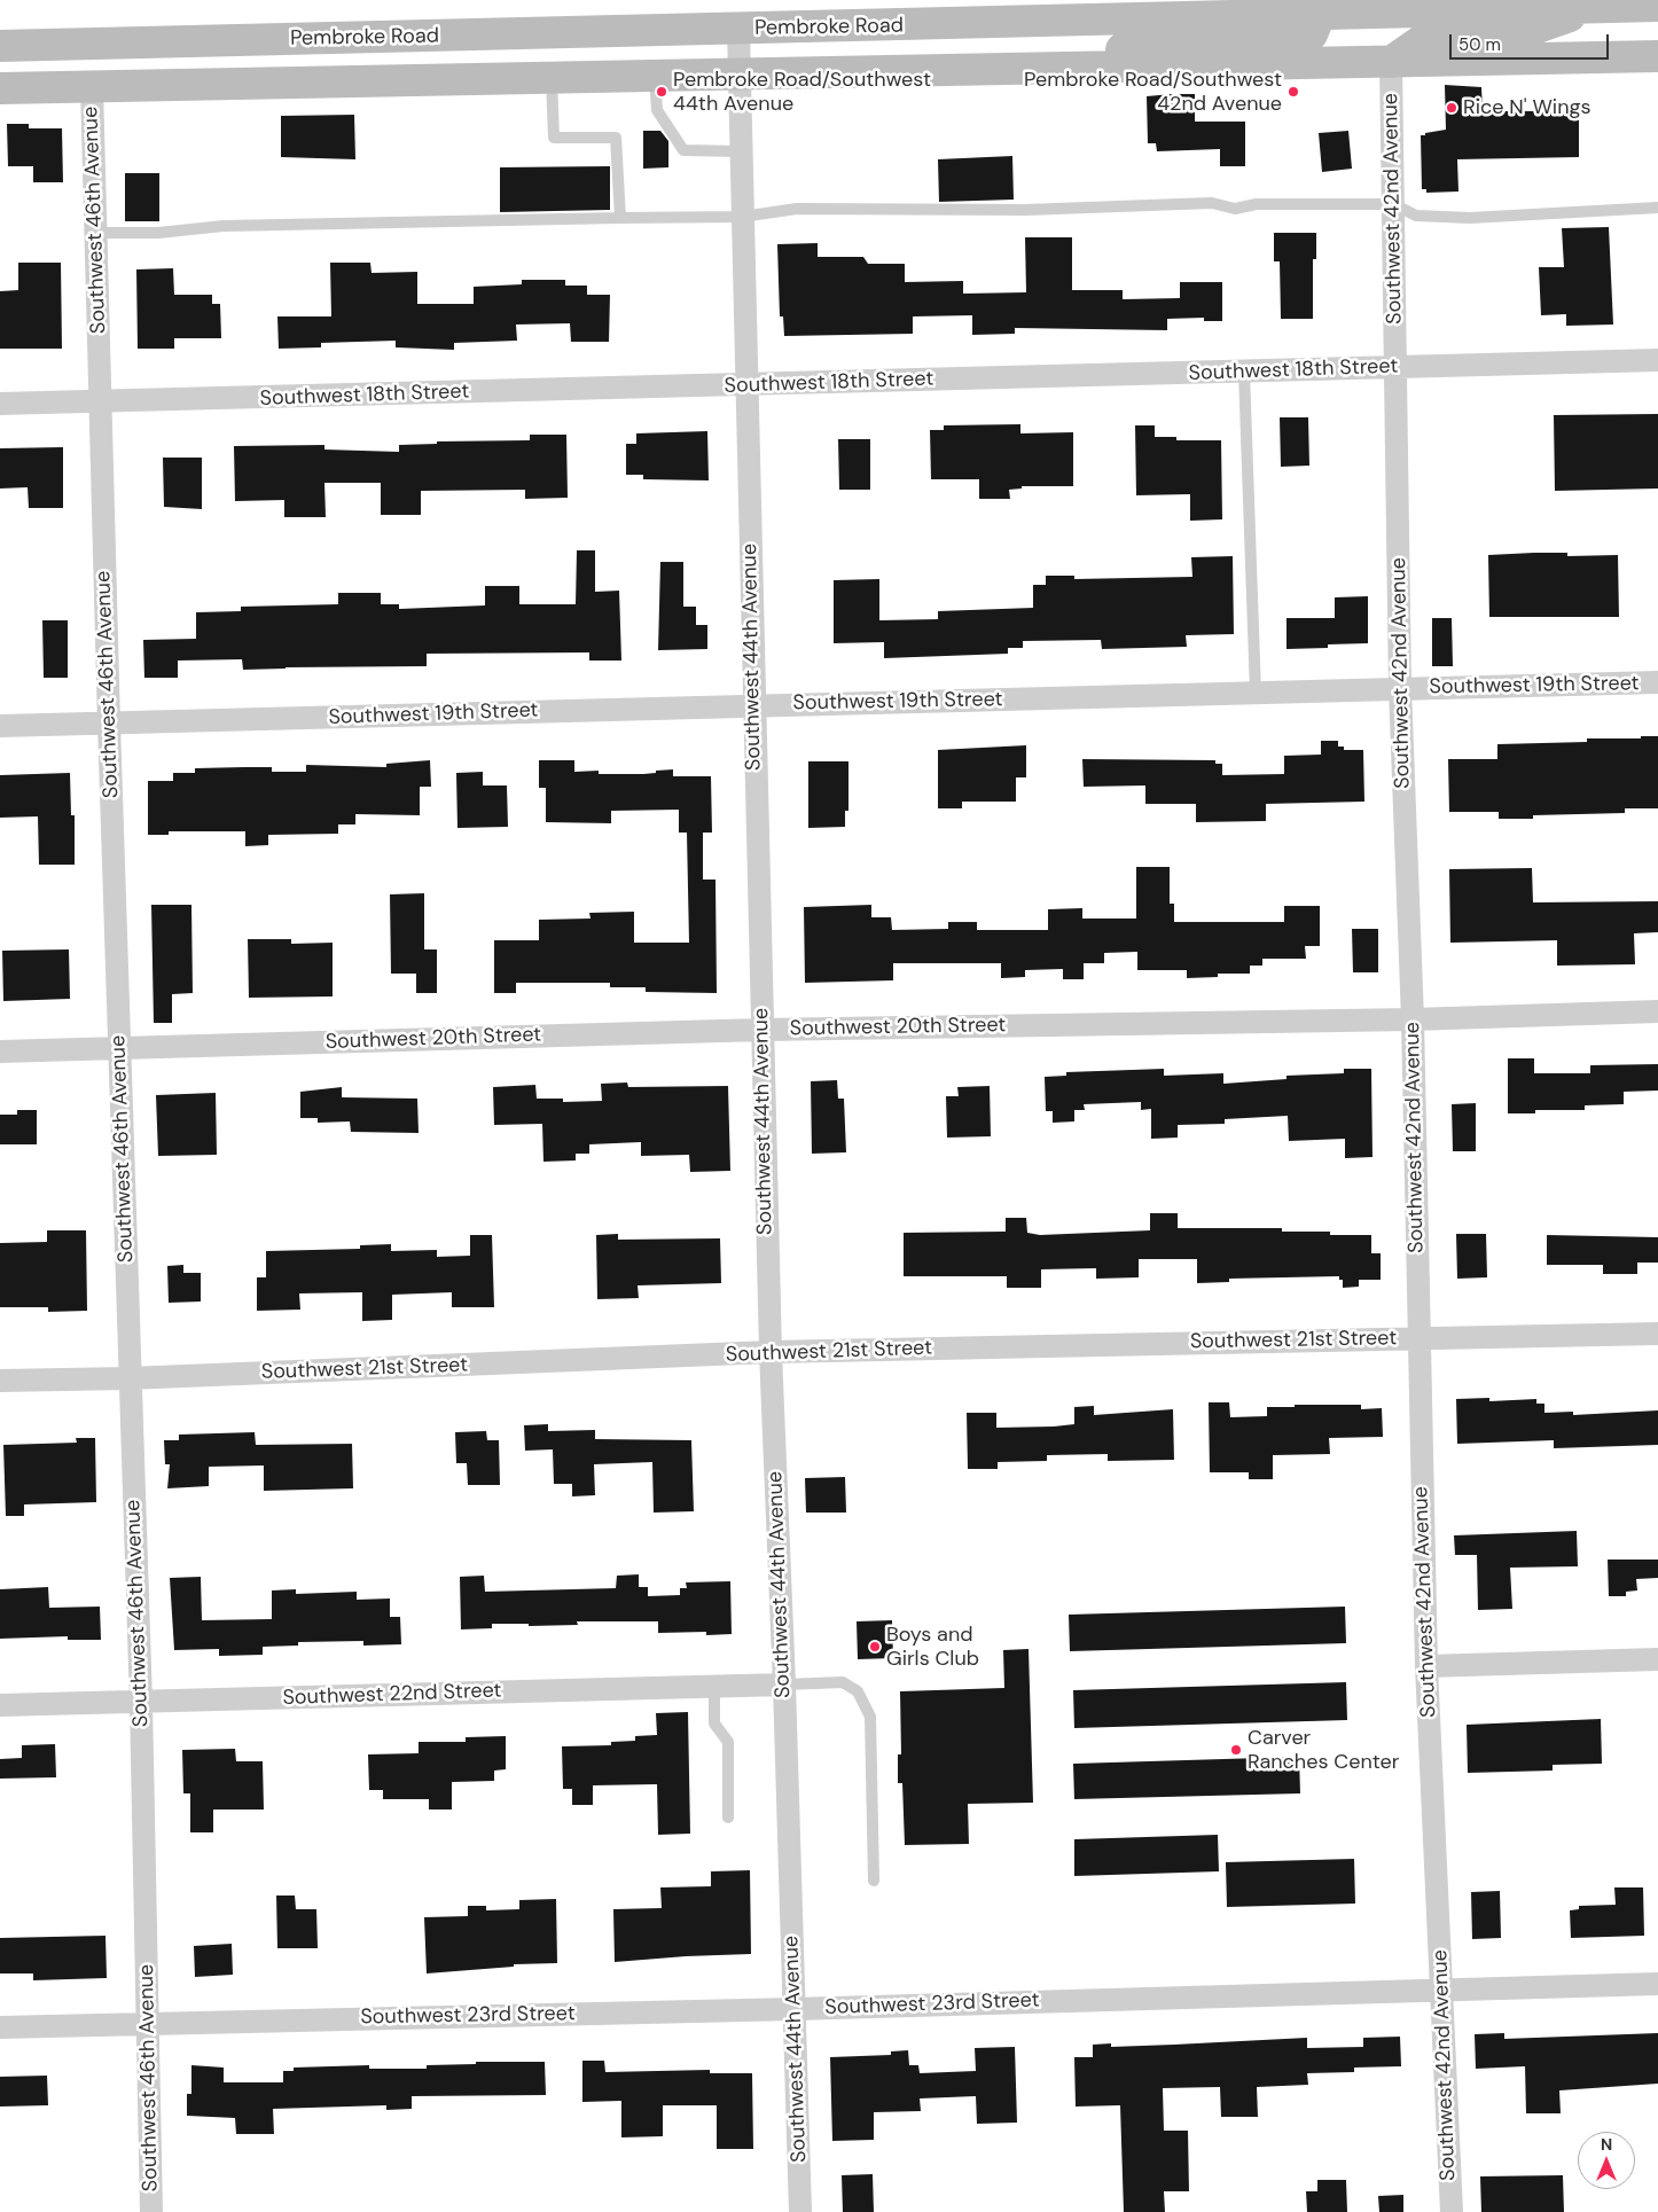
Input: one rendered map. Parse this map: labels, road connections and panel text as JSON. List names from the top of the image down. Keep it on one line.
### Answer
{"streets":{"main road":["Pembroke Road"],"street":["Southwest 42nd Avenue","Southwest 46th Avenue","Southwest 18th Street","Southwest 44th Avenue","Southwest 19th Street","Southwest 20th Street","Southwest 21st Street","Southwest 22nd Street","Southwest 23rd Street"]},"crossings":[["Pembroke Road","Southwest 44th Avenue"],["Southwest 42nd Avenue","Southwest 18th Street"],["Southwest 42nd Avenue","Southwest 19th Street"],["Southwest 42nd Avenue","Southwest 20th Street"],["Southwest 42nd Avenue","Southwest 21st Street"],["Southwest 42nd Avenue","Southwest 23rd Street"],["Southwest 46th Avenue","Southwest 18th Street"],["Southwest 46th Avenue","Southwest 19th Street"],["Southwest 46th Avenue","Southwest 20th Street"],["Southwest 46th Avenue","Southwest 21st Street"],["Southwest 46th Avenue","Southwest 22nd Street"],["Southwest 46th Avenue","Southwest 23rd Street"],["Southwest 18th Street","Southwest 44th Avenue"],["Southwest 44th Avenue","Southwest 19th Street"],["Southwest 44th Avenue","Southwest 20th Street"],["Southwest 44th Avenue","Southwest 21st Street"],["Southwest 44th Avenue","Southwest 22nd Street"],["Southwest 44th Avenue","Southwest 23rd Street"]],"places":["Pembroke Road/Southwest 44th Avenue","Pembroke Road/Southwest 42nd Avenue","Rice N' Wings","Boys and Girls Club","Carver Ranches Center"],"scale_bar":"50 m","north":"top"}
